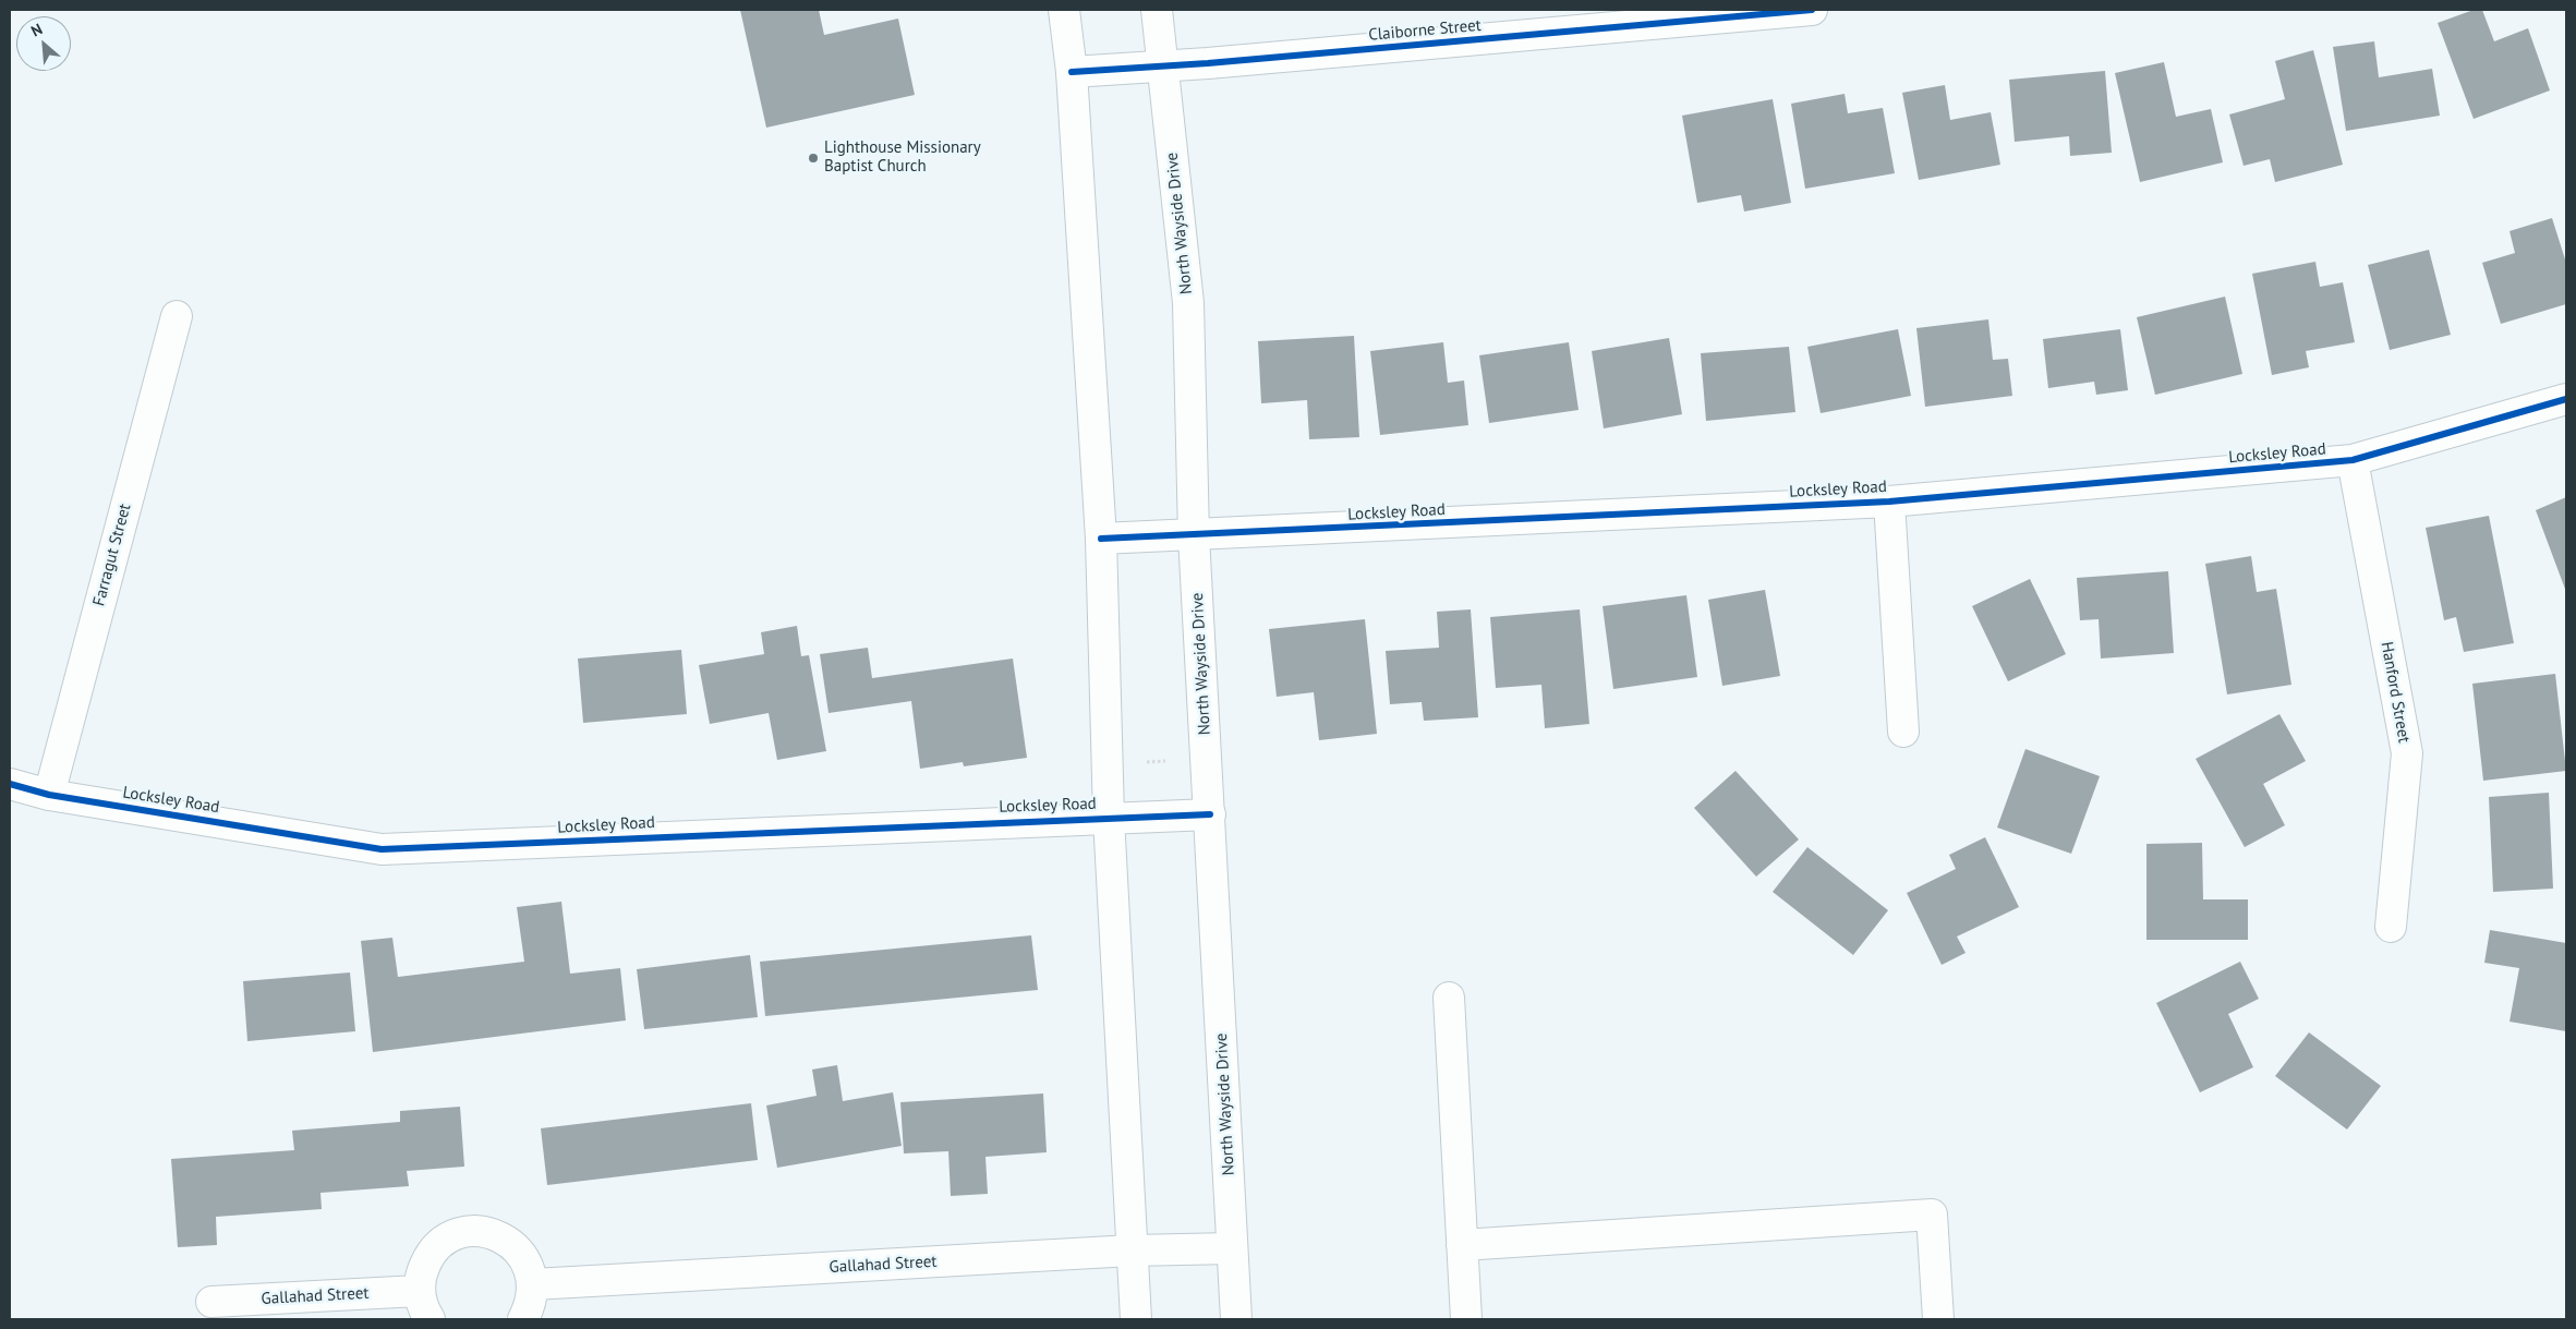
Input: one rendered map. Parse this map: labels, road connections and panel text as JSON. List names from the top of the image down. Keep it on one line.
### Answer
{"streets":{"street":["Claiborne Street","North Wayside Drive","Locksley Road","Farragut Street","Hanford Street","Gallahad Street"]},"crossings":[["Claiborne Street","North Wayside Drive"],["North Wayside Drive","Locksley Road"],["North Wayside Drive","Gallahad Street"],["Locksley Road","Farragut Street"],["Locksley Road","Hanford Street"]],"places":["Lighthouse Missionary Baptist Church"],"north":"top left"}
